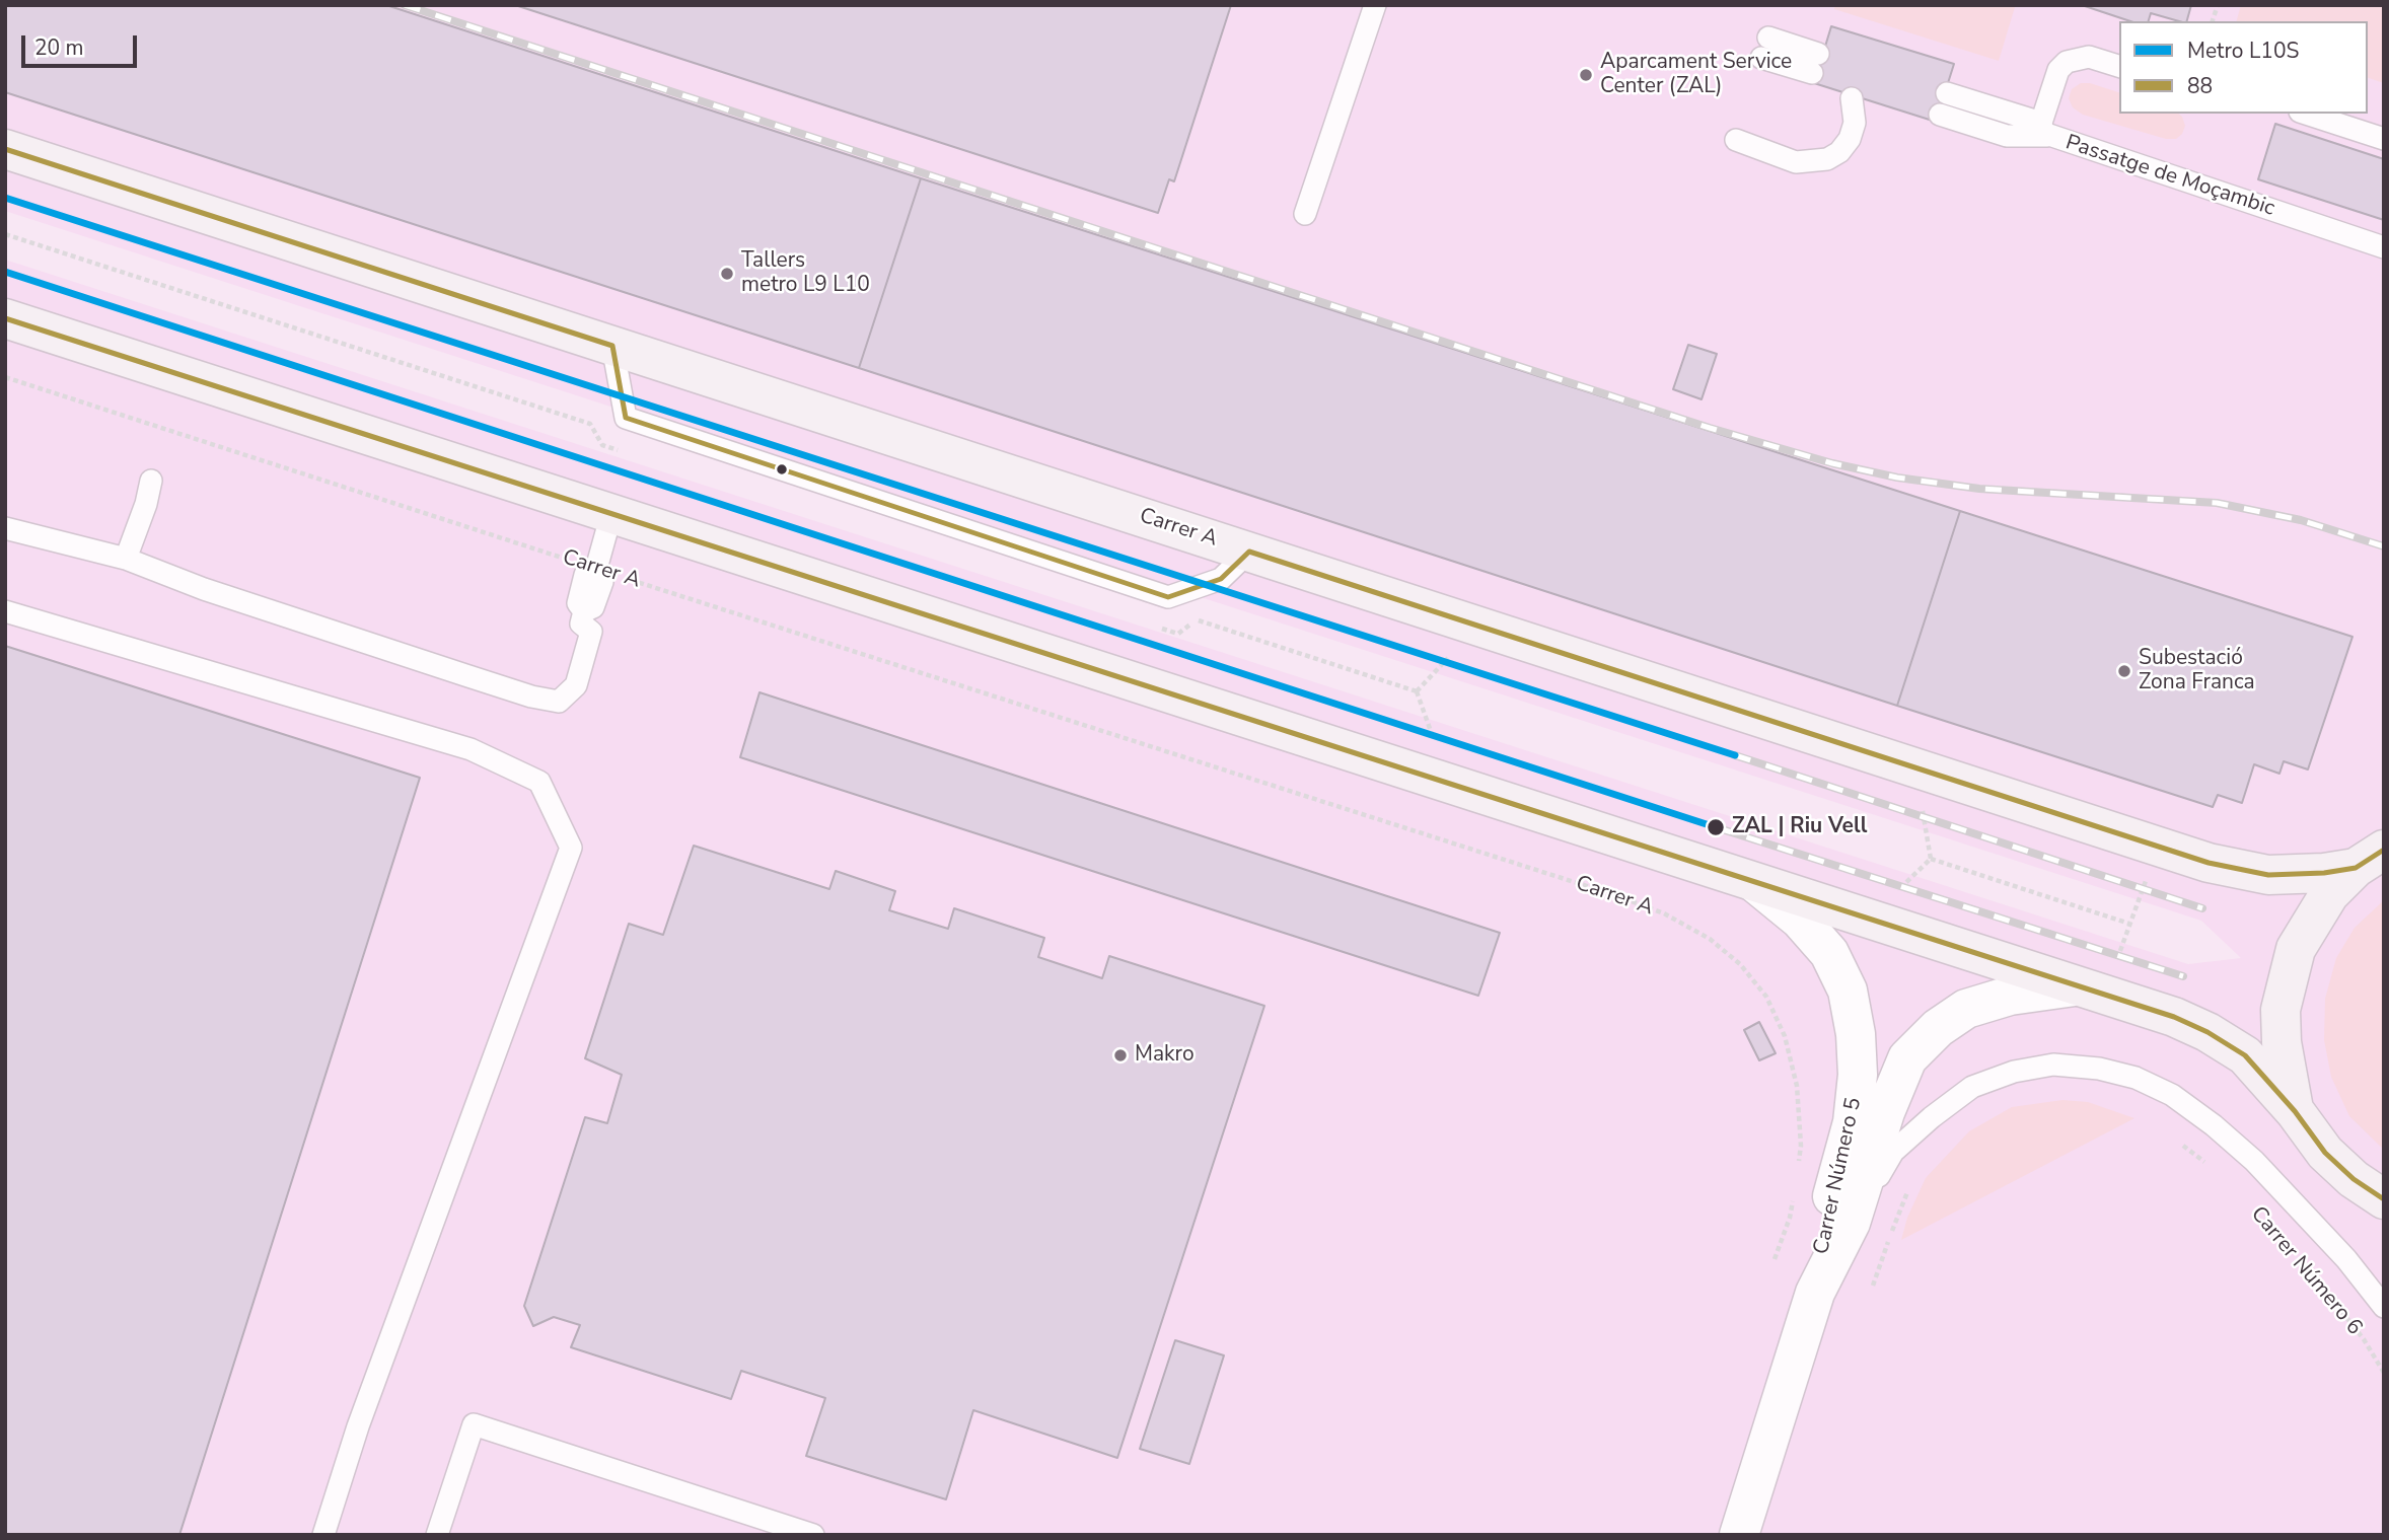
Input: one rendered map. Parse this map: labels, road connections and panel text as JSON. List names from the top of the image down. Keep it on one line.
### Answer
{"streets":{"main road":["Carrer A"],"street":["Carrer Número 5"],"lane":["Passatge de Moçambic"],"path":["Carrer Número 6"]},"places":["Aparcament Service Center (ZAL)","Tallers metro L9 L10","Subestació Zona Franca","ZAL | Riu Vell","Makro"],"lines":["transit line 88","metro line L10S"],"legend":["Metro L10S","88"],"scale_bar":"20 m"}
